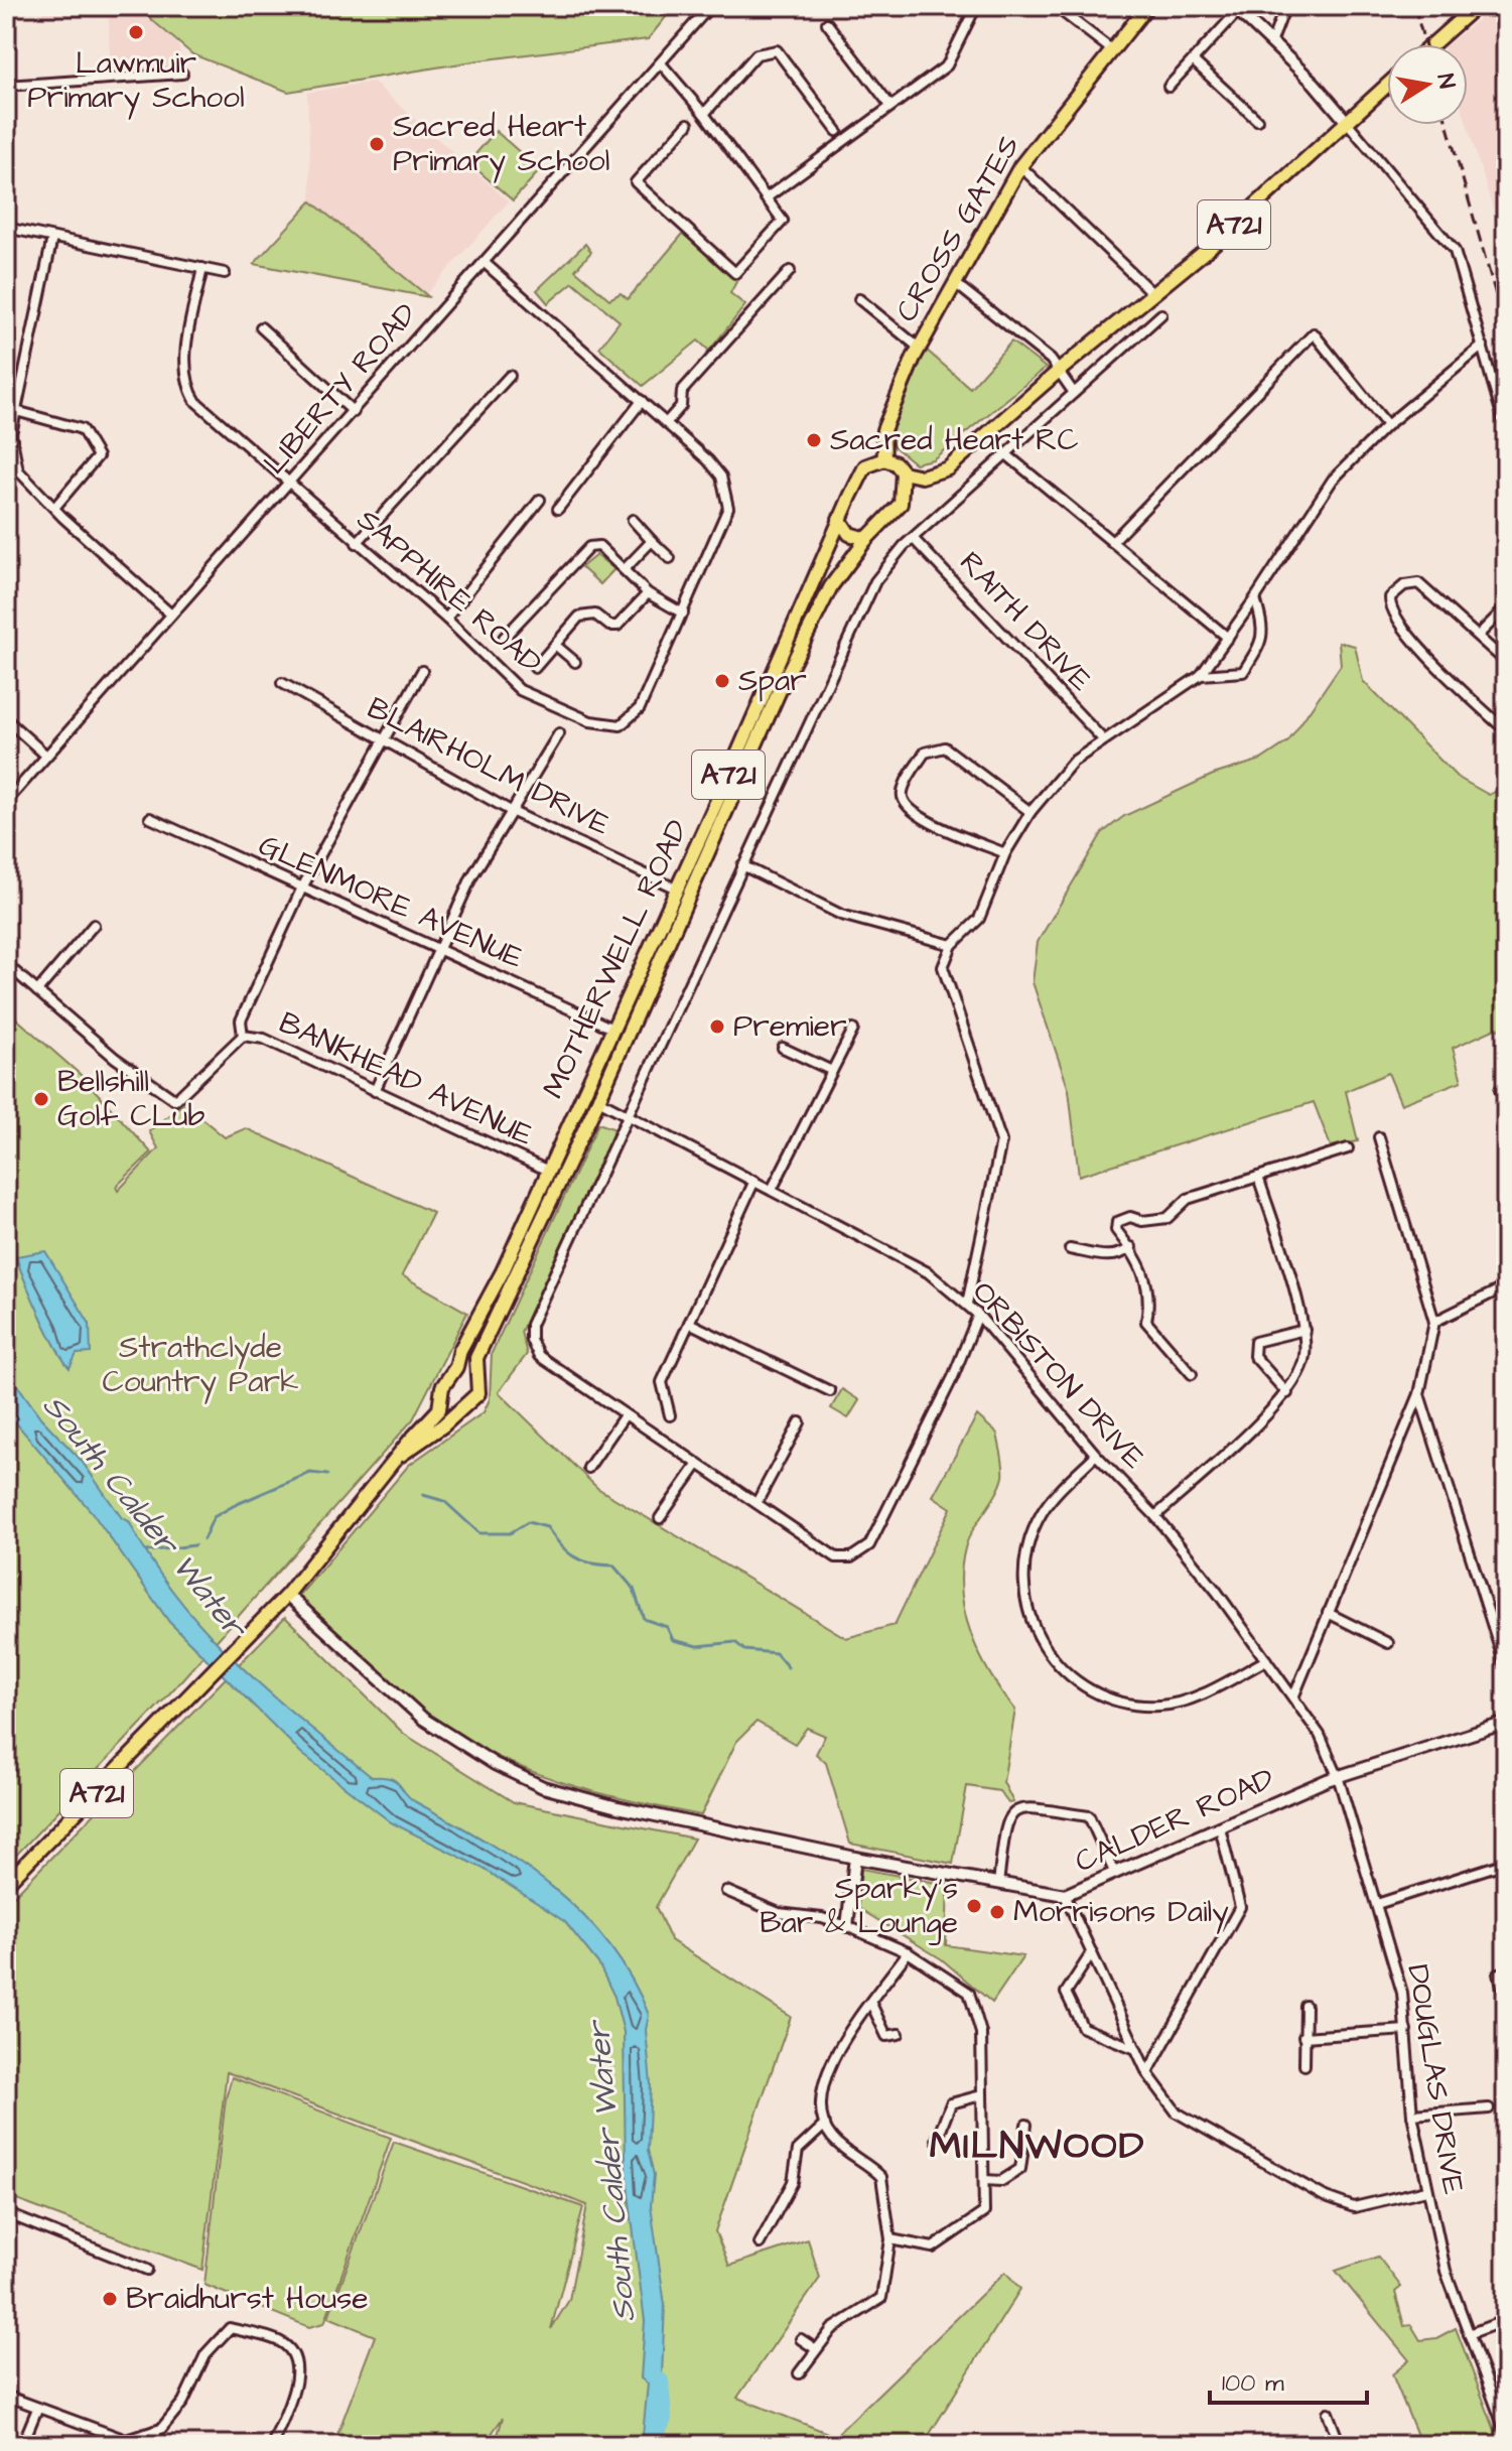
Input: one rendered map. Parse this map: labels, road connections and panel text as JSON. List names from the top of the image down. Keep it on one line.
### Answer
{"streets":{"main road":["A721","CROSS GATES","MOTHERWELL ROAD"],"street":["LIBERTY ROAD","SAPPHIRE ROAD","RAITH DRIVE","BLAIRHOLM DRIVE","GLENMORE AVENUE","BANKHEAD AVENUE","ORBISTON DRIVE","CALDER ROAD","DOUGLAS DRIVE"]},"crossings":[["A721","MOTHERWELL ROAD"],["A721","CALDER ROAD"],["CROSS GATES","MOTHERWELL ROAD"],["LIBERTY ROAD","SAPPHIRE ROAD"],["BLAIRHOLM DRIVE","MOTHERWELL ROAD"],["GLENMORE AVENUE","MOTHERWELL ROAD"],["MOTHERWELL ROAD","BANKHEAD AVENUE"],["MOTHERWELL ROAD","ORBISTON DRIVE"],["ORBISTON DRIVE","CALDER ROAD"],["ORBISTON DRIVE","DOUGLAS DRIVE"],["CALDER ROAD","DOUGLAS DRIVE"]],"districts":["MILNWOOD"],"water":["South Calder Water"],"parks":["Strathclyde Country Park"],"places":["Lawmuir Primary School","Sacred Heart Primary School","Sacred Heart RC","Spar","Premier","Bellshill Golf CLub","Sparky's Bar & Lounge","Morrisons Daily","Braidhurst House"],"scale_bar":"100 m","north":"right"}
